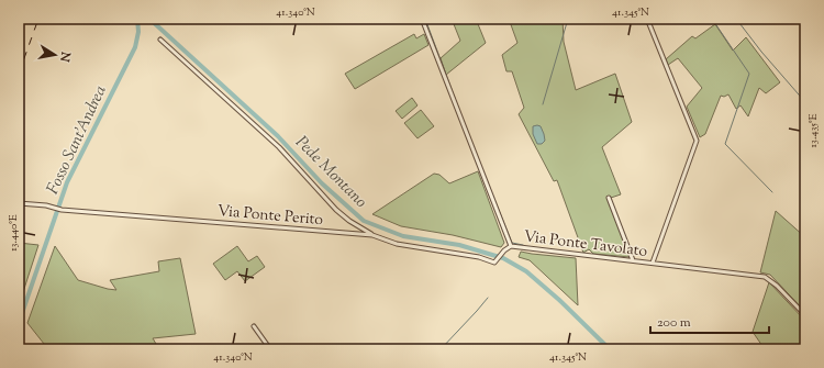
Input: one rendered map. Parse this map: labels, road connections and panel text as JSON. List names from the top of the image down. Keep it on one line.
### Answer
{"streets":{"street":["Via Ponte Perito","Via Ponte Tavolato"]},"crossings":[["Via Ponte Perito","Via Ponte Tavolato"]],"water":["Fosso Sant'Andrea","Pede Montano"],"scale_bar":"200 m","north":"right","coordinates":["41.340°N","41.345°N","13.435°E","13.440°E"]}
